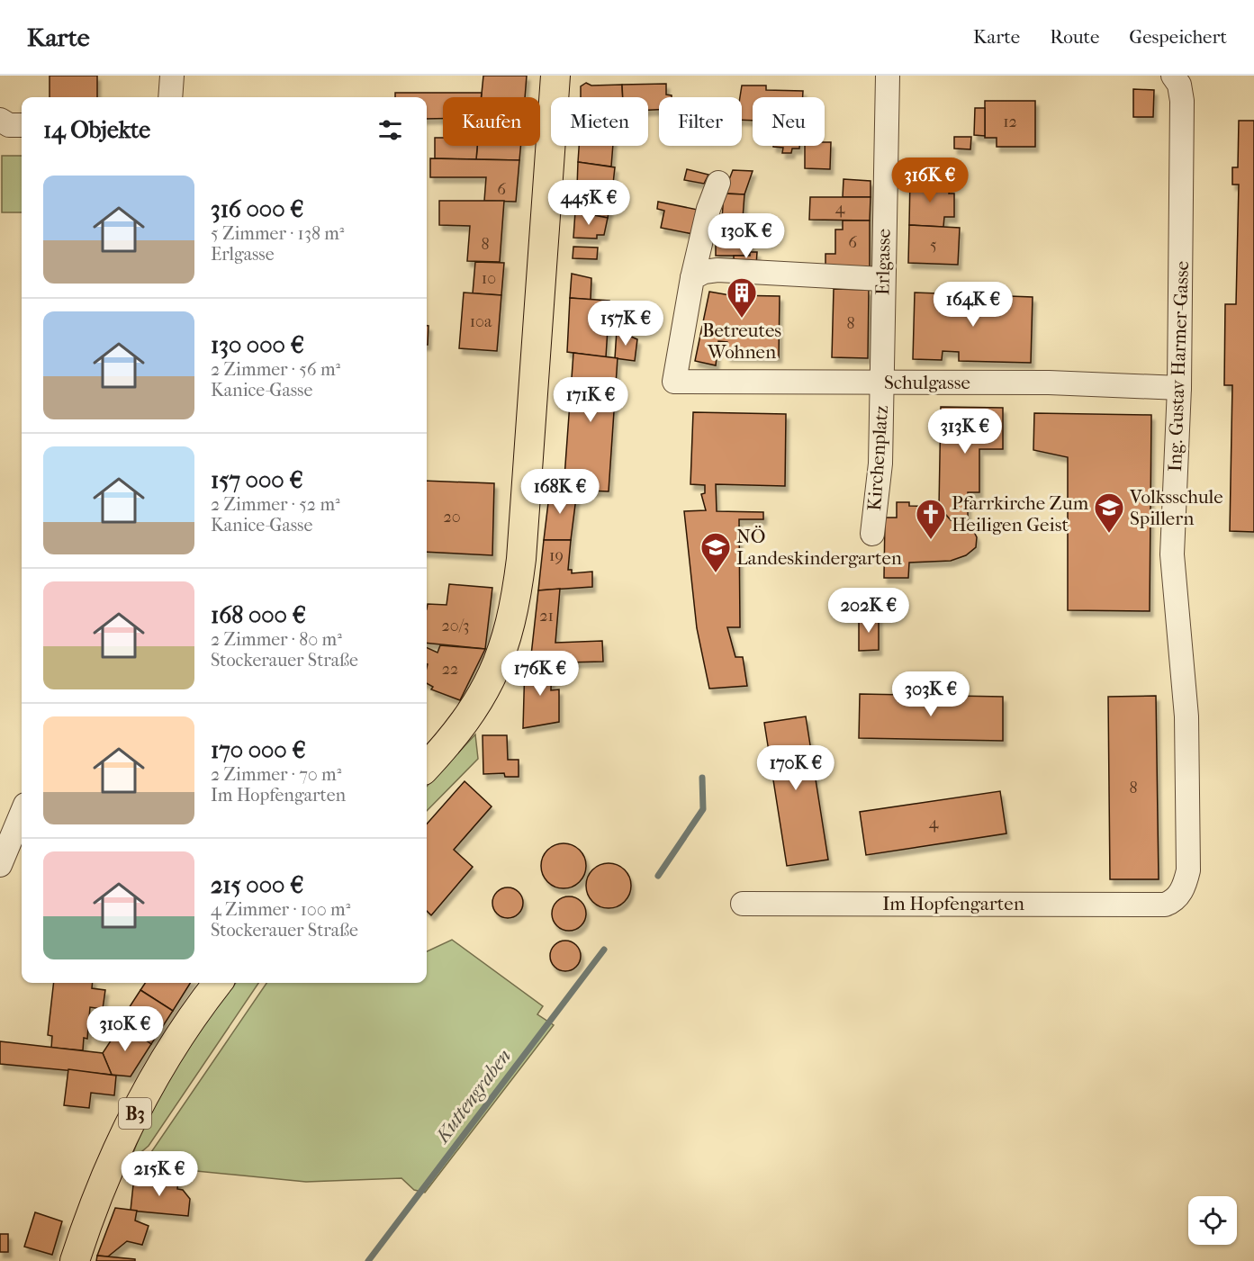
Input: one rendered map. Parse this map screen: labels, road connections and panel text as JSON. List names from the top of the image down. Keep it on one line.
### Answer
{"streets":{"main road":["B3"],"street":["Erlgasse","Ing. Gustav Harmer-Gasse","Schulgasse","Kirchenplatz","Im Hopfengarten"]},"crossings":[["Erlgasse","Schulgasse"],["Erlgasse","Kirchenplatz"],["Ing. Gustav Harmer-Gasse","Schulgasse"],["Ing. Gustav Harmer-Gasse","Im Hopfengarten"],["Schulgasse","Kirchenplatz"]],"water":["Kuttengraben"],"places":{"building":["Betreutes Wohnen"],"school or university":["Volksschule Spillern","NÖ Landeskindergarten"],"church":["Pfarrkirche Zum Heiligen Geist"]},"house_numbers":["12","6","4","6","8","5","10","10a","8","20","19","21","20/3","22","8","4"],"page":{"header":"Karte","nav":["Karte","Route","Gespeichert"],"chip":["Kaufen","Mieten","Filter","Neu"],"heading":"14 Objekte","price":["316K €","445K €","130K €","164K €","157K €","171K €","313K €","168K €","202K €","176K €","303K €","170K €","310K €","215K €"],"list":[{"name":"316 000 €","note":"5 Zimmer · 138 m² · Erlgasse"},{"name":"130 000 €","note":"2 Zimmer · 56 m² · Kanice-Gasse"},{"name":"157 000 €","note":"2 Zimmer · 52 m² · Kanice-Gasse"},{"name":"168 000 €","note":"2 Zimmer · 80 m² · Stockerauer Straße"},{"name":"170 000 €","note":"2 Zimmer · 70 m² · Im Hopfengarten"},{"name":"215 000 €","note":"4 Zimmer · 100 m² · Stockerauer Straße"}]}}
